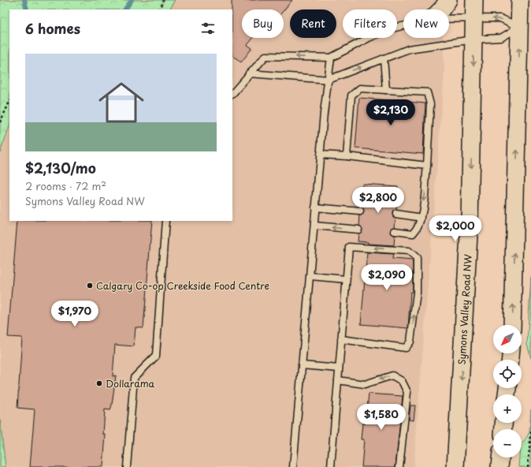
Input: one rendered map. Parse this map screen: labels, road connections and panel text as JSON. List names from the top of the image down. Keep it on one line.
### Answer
{"streets":{"main road":["Symons Valley Road NW"]},"places":["Calgary Co-op Creekside Food Centre","Dollarama"],"north":"bottom left","page":{"chip":["Buy","Rent","Filters","New"],"heading":"6 homes","list":[{"name":"$2,130/mo","note":"2 rooms · 72 m² · Symons Valley Road NW"}],"price":["$2,130","$2,800","$2,000","$2,090","$1,970","$1,580"],"map_buttons":["+","−"]}}
